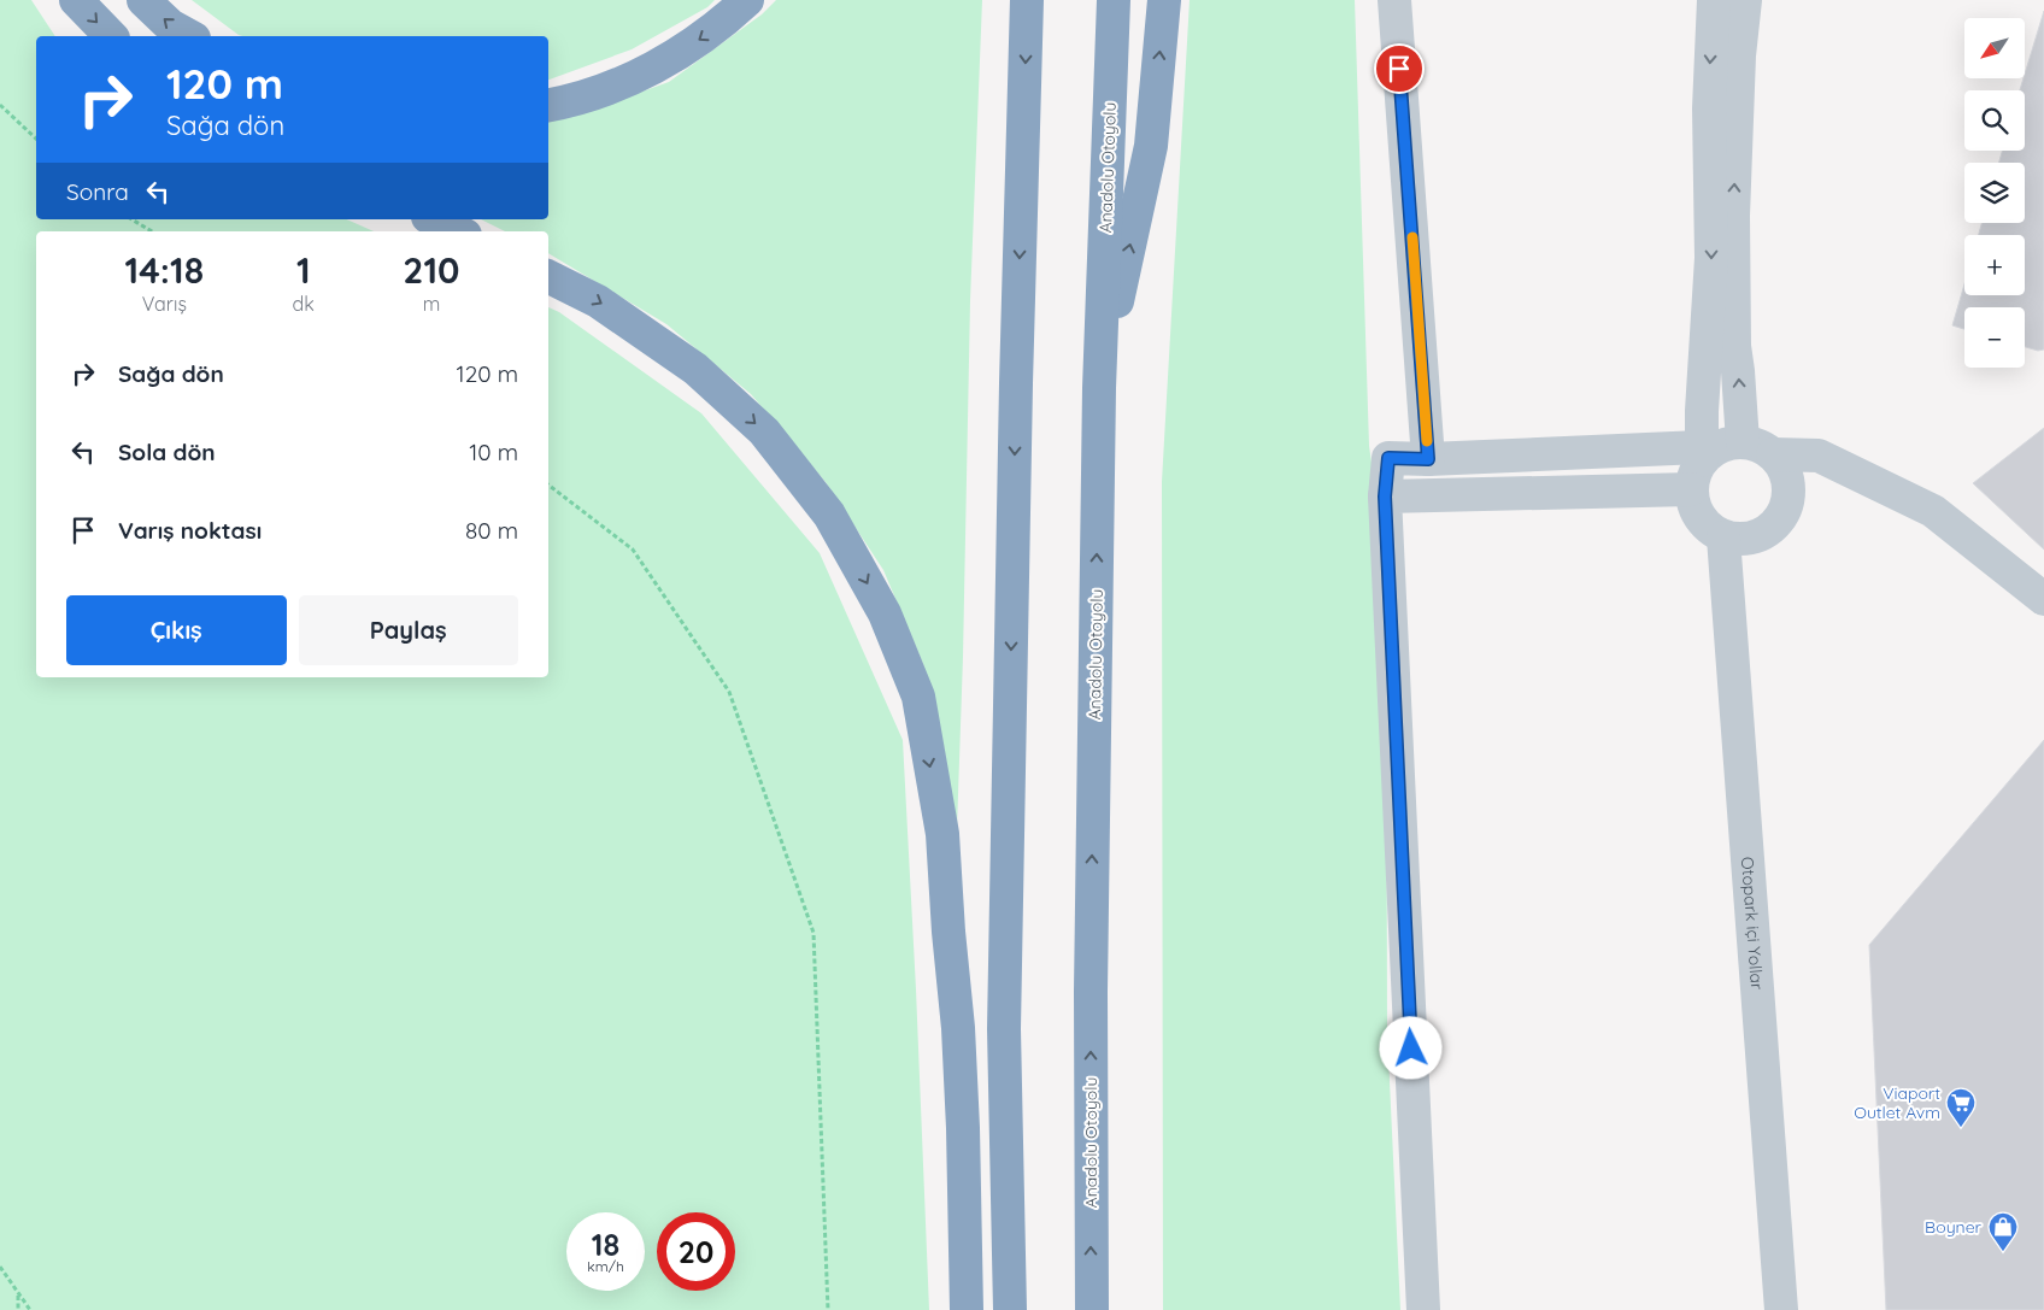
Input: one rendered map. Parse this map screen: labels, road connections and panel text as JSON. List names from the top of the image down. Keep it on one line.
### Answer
{"streets":{"highway":["Anadolu Otoyolu"],"street":["Otopark içi Yollar"]},"places":{"supermarket":["Viaport Outlet Avm"],"shop":["Boyner"]},"north":"bottom left","page":{"map_buttons":["+","−"],"turn":["120 m","Sağa dön"],"then":"Sonra","eta":["14:18","Varış","1","dk","210","m"],"list":[{"name":"Sağa dön","value":"120 m"},{"name":"Sola dön","value":"10 m"},{"name":"Varış noktası","value":"80 m"}],"buttons":["Çıkış","Paylaş"],"speed":"18 km/h","limit":"20"}}
